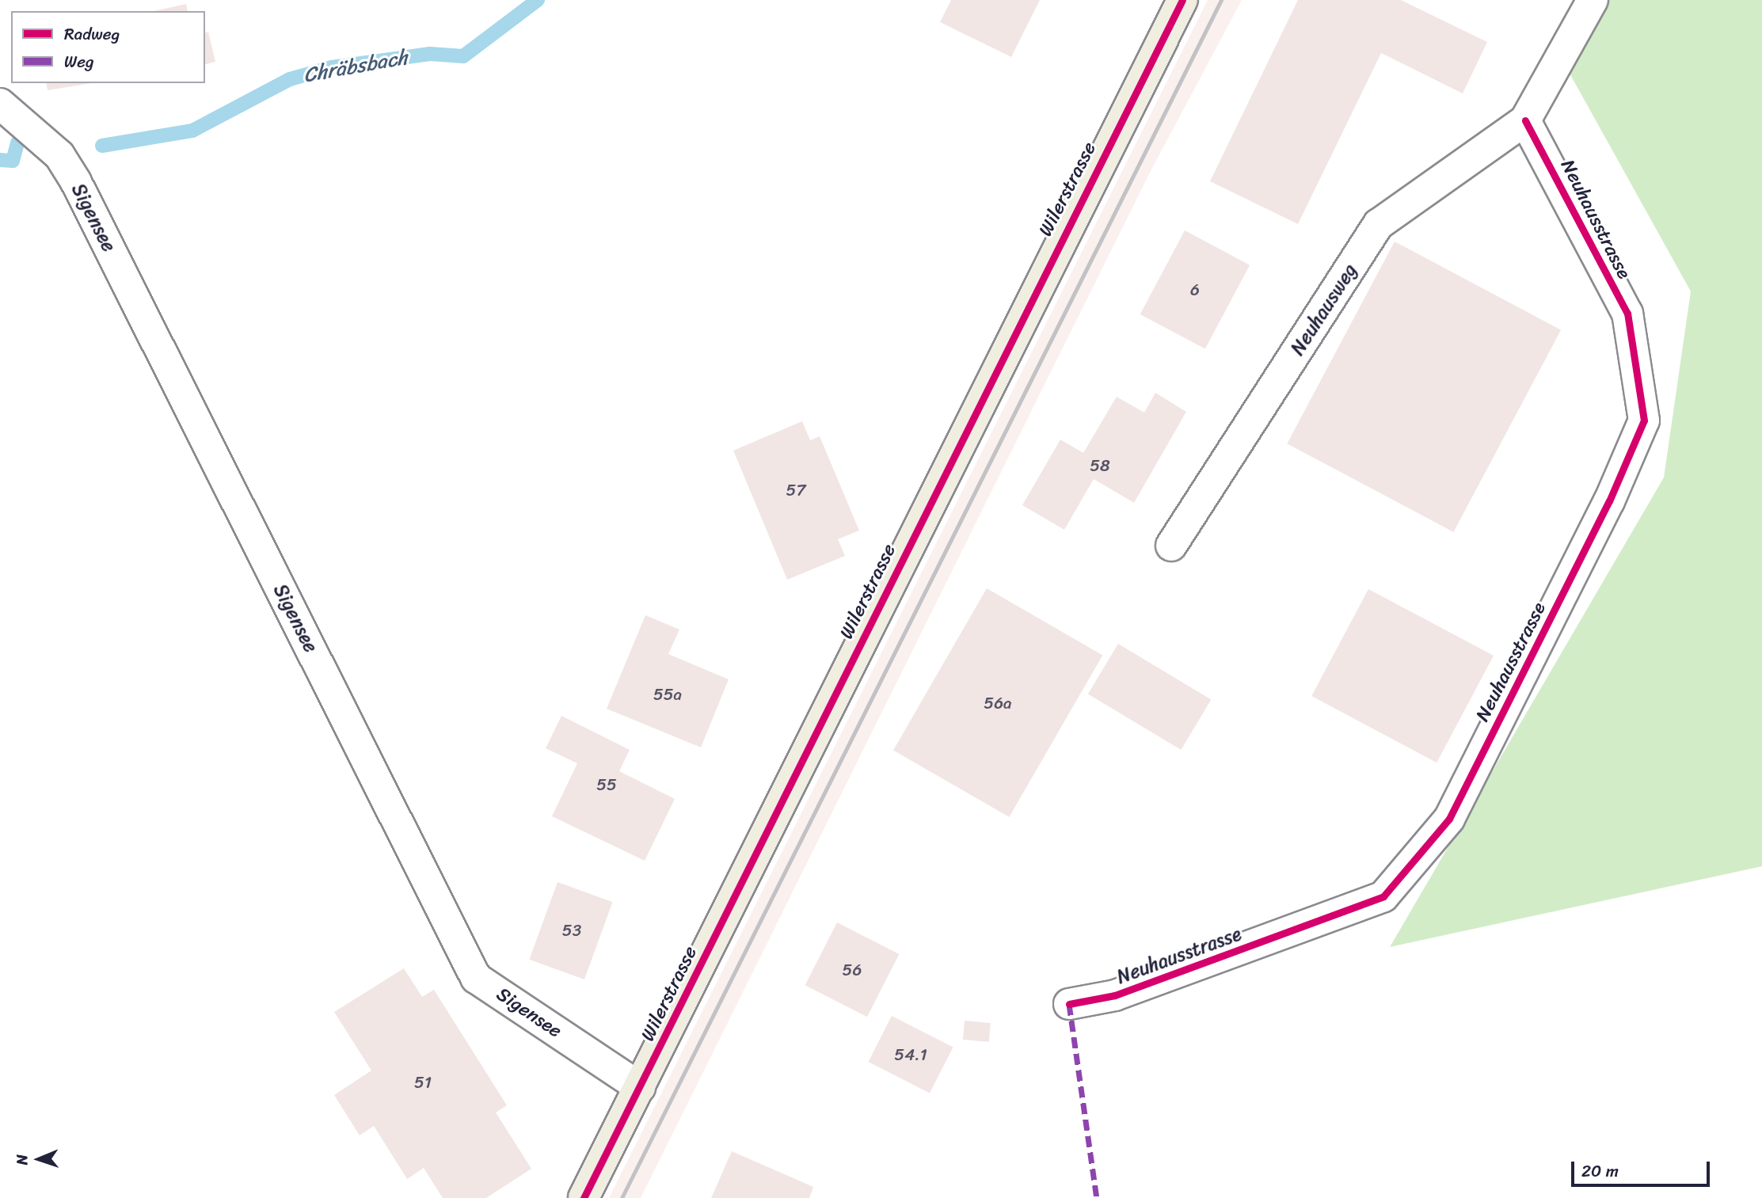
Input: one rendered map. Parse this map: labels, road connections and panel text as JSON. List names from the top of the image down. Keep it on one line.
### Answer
{"streets":{"main road":["Wilerstrasse"],"street":["Sigensee","Neuhausstrasse","Neuhausweg"]},"crossings":[["Wilerstrasse","Sigensee"],["Neuhausstrasse","Neuhausweg"]],"water":["Chräbsbach"],"house_numbers":["6","58","57","55a","56a","55","53","56","54.1","51"],"legend":["Radweg","Weg"],"scale_bar":"20 m","north":"left"}
